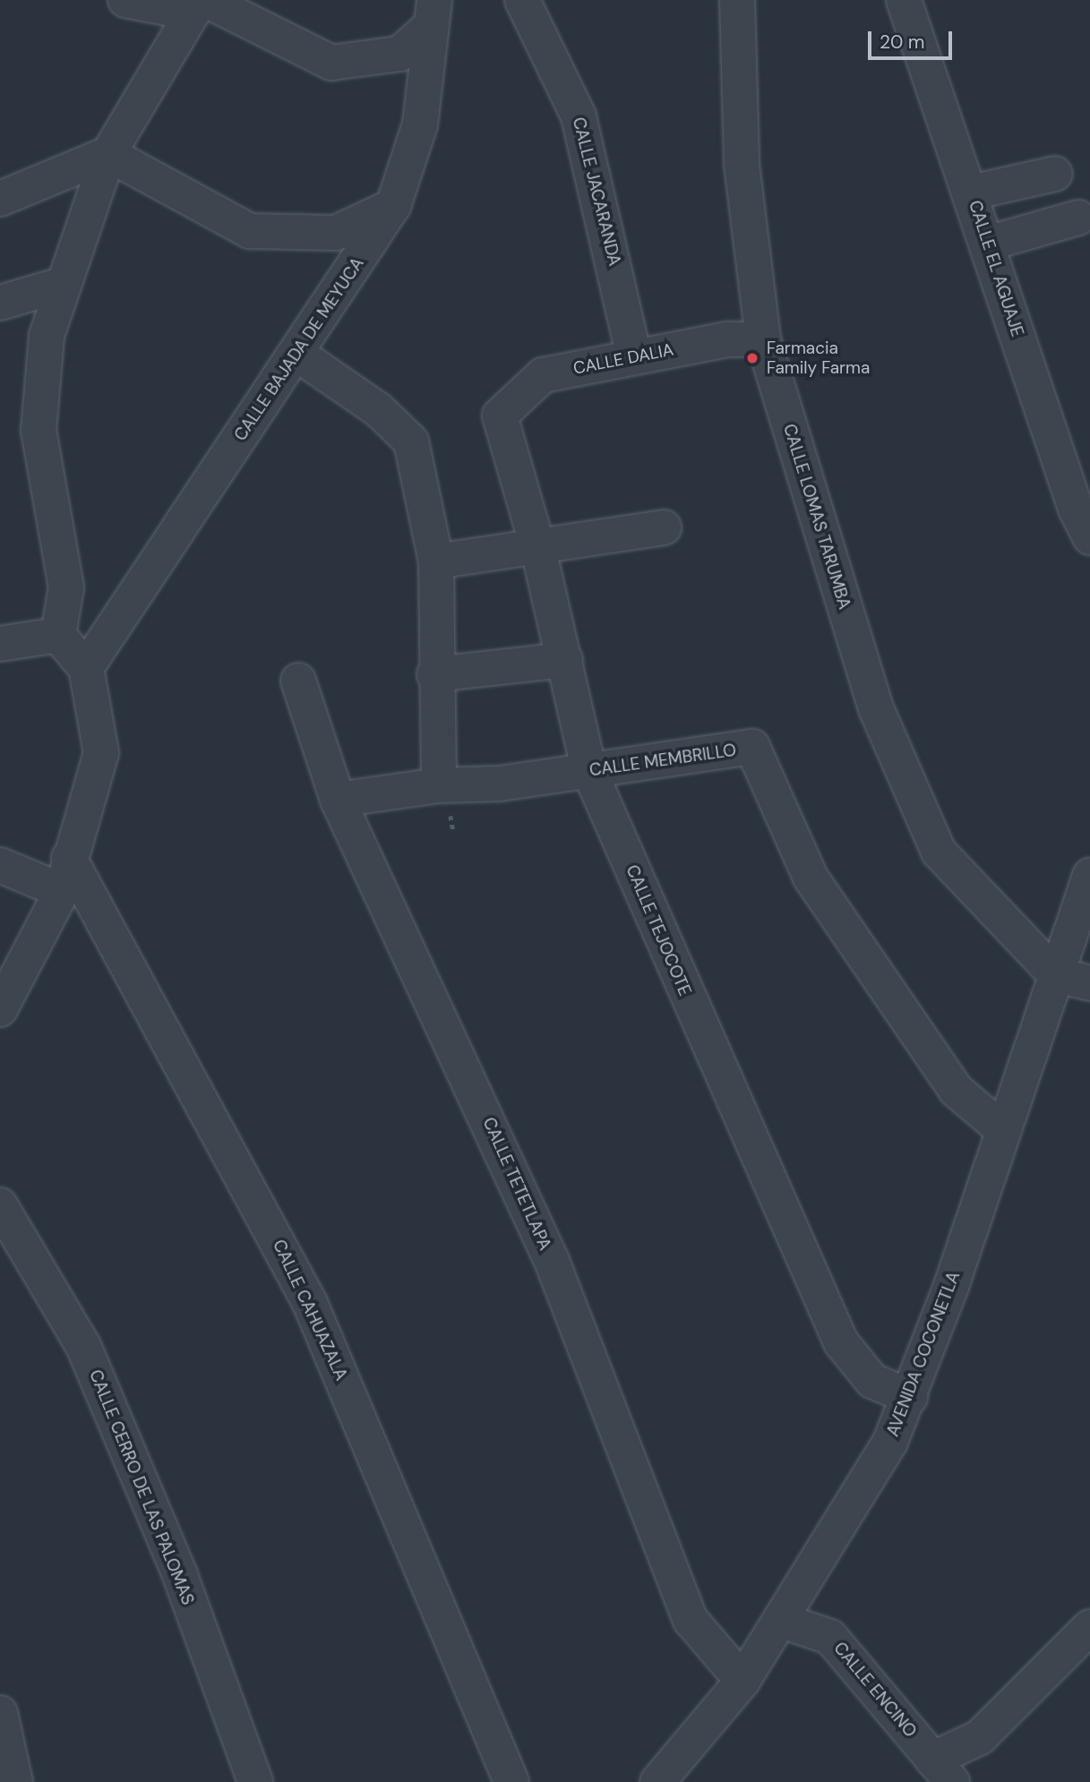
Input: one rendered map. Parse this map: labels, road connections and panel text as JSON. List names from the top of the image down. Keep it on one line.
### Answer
{"streets":{"street":["CALLE JACARANDA","CALLE EL AGUAJE","CALLE BAJADA DE MEYUCA","CALLE DALIA","CALLE LOMAS TARUMBA","CALLE MEMBRILLO","CALLE TEJOCOTE","CALLE TETETLAPA","CALLE CAHUAZALA","AVENIDA COCONETLA","CALLE CERRO DE LAS PALOMAS","CALLE ENCINO"]},"crossings":[["CALLE JACARANDA","CALLE DALIA"],["CALLE DALIA","CALLE LOMAS TARUMBA"],["CALLE DALIA","CALLE TEJOCOTE"],["CALLE LOMAS TARUMBA","AVENIDA COCONETLA"],["CALLE MEMBRILLO","CALLE TEJOCOTE"],["CALLE MEMBRILLO","CALLE TETETLAPA"],["CALLE MEMBRILLO","AVENIDA COCONETLA"],["CALLE TEJOCOTE","AVENIDA COCONETLA"],["CALLE TETETLAPA","AVENIDA COCONETLA"],["AVENIDA COCONETLA","CALLE ENCINO"]],"places":["Farmacia Family Farma"],"scale_bar":"20 m"}
